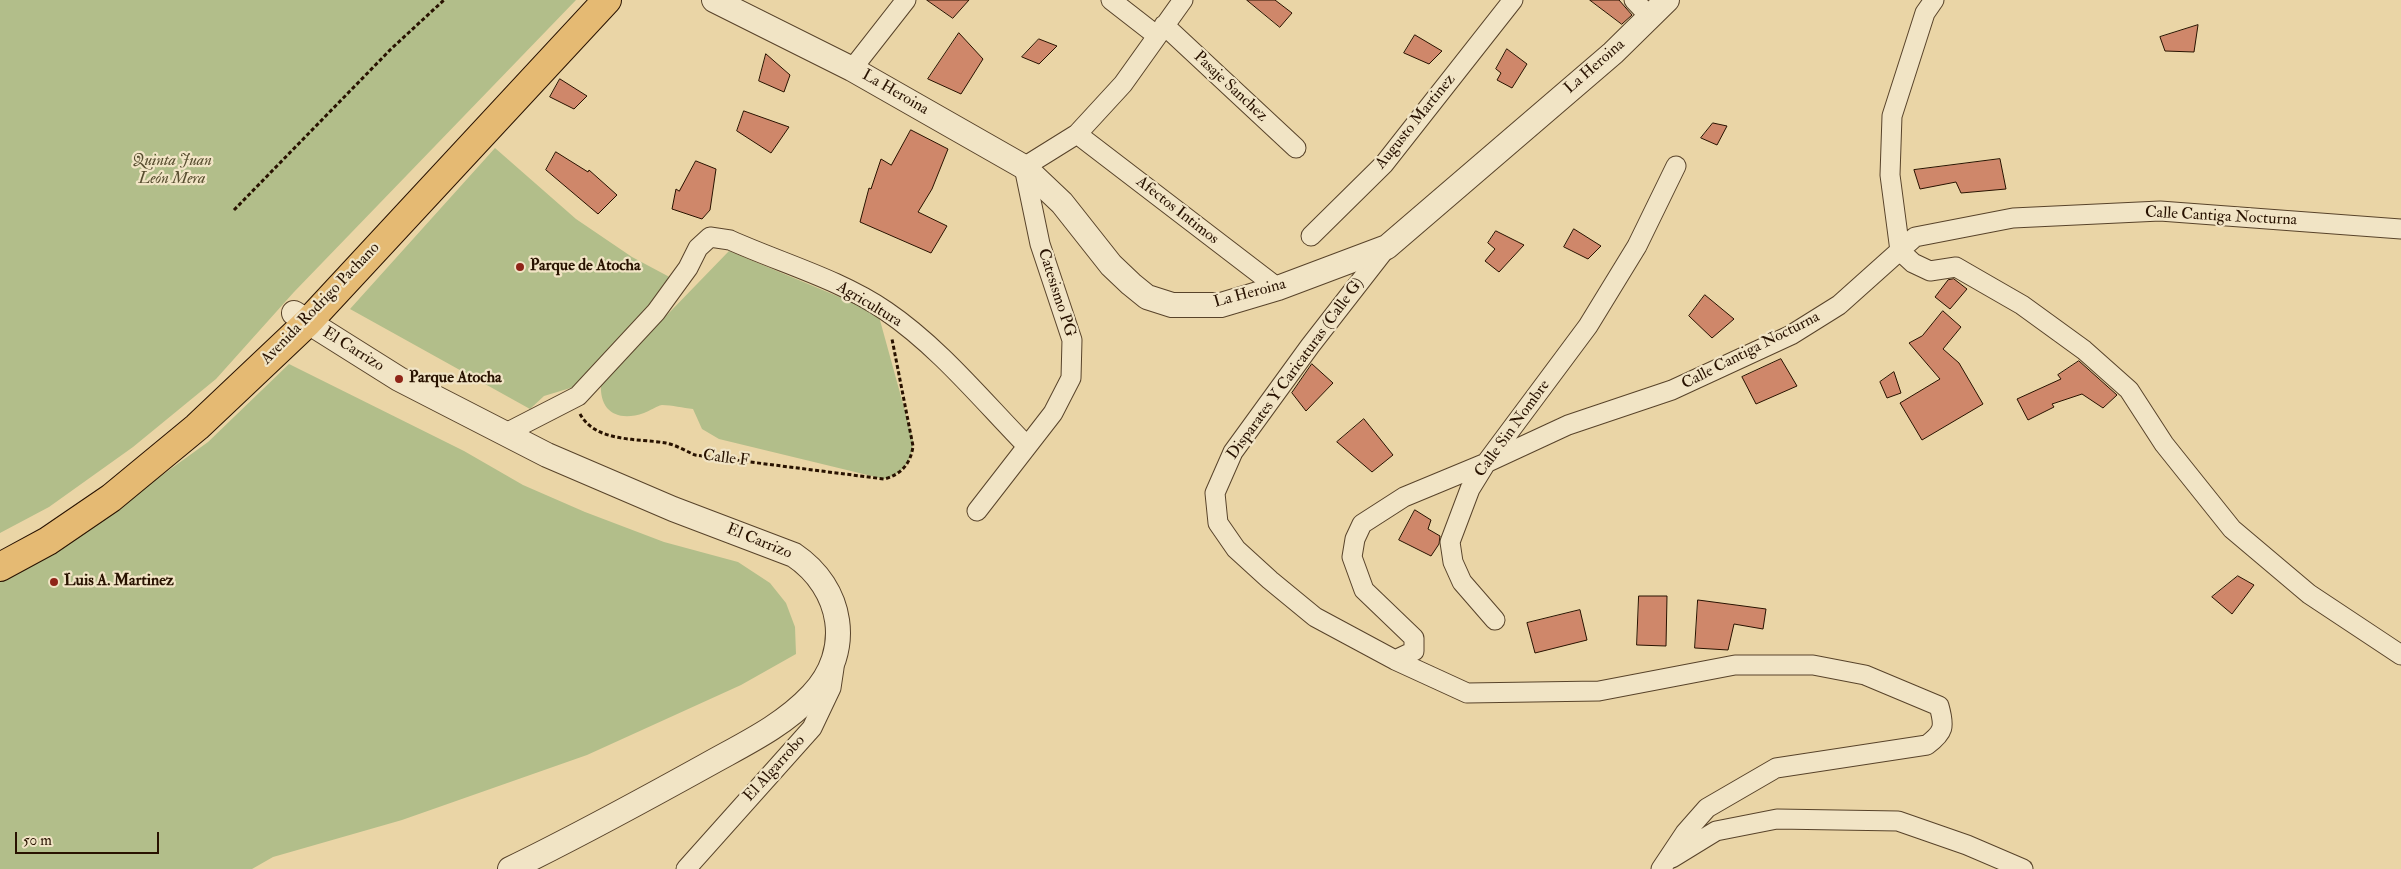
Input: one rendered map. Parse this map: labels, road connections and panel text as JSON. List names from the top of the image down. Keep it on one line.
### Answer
{"streets":{"main road":["Avenida Rodrigo Pachano"],"street":["La Heroina","Pasaje Sanchez","Augusto Martinez","Afectos Intimos","Calle Cantiga Nocturna","Catesismo PG","Agricultura","El Carrizo","Disparates Y Caricaturas (Calle G)","Calle Sin Nombre","El Algarrobo"],"path":["Calle F"]},"crossings":[["La Heroina","Afectos Intimos"],["La Heroina","Catesismo PG"],["La Heroina","Disparates Y Caricaturas (Calle G)"],["Calle Cantiga Nocturna","Disparates Y Caricaturas (Calle G)"],["Calle Cantiga Nocturna","Calle Sin Nombre"],["Catesismo PG","Agricultura"],["Avenida Rodrigo Pachano","El Carrizo"],["Agricultura","Calle F"],["El Carrizo","El Algarrobo"]],"parks":["Quinta Juan León Mera"],"places":["Parque de Atocha","Parque Atocha","Luis A. Martinez"],"scale_bar":"50 m"}
